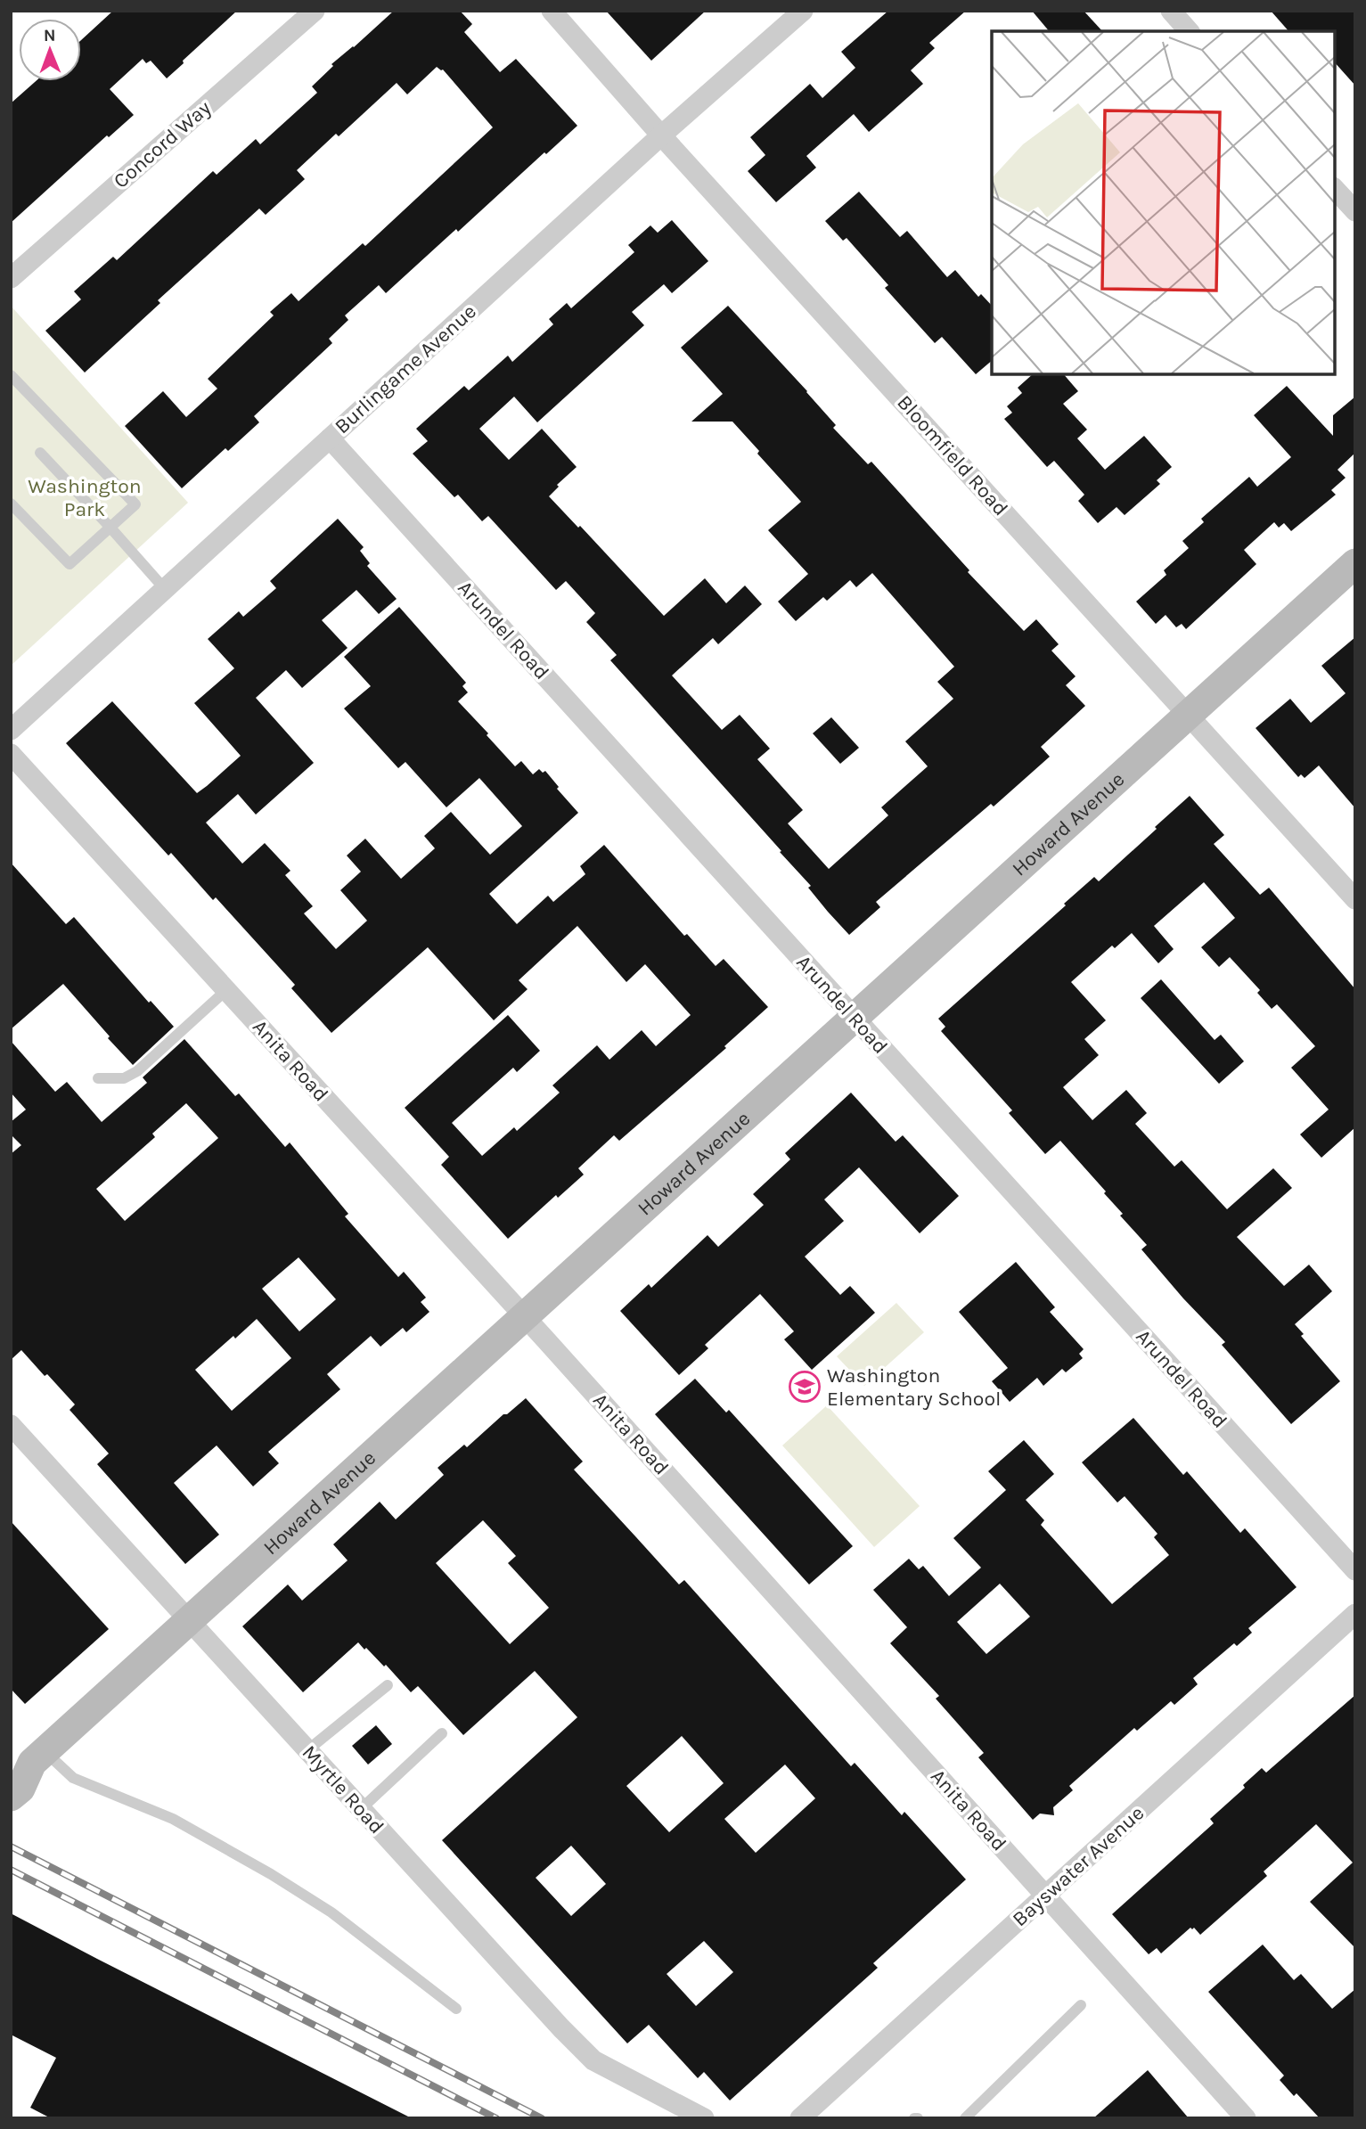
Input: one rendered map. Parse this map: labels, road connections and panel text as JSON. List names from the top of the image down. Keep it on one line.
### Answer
{"streets":{"street":["Concord Way","Burlingame Avenue","Bloomfield Road","Arundel Road","Howard Avenue","Anita Road","Myrtle Road","Bayswater Avenue"]},"crossings":[["Burlingame Avenue","Bloomfield Road"],["Burlingame Avenue","Arundel Road"],["Bloomfield Road","Howard Avenue"],["Arundel Road","Howard Avenue"],["Howard Avenue","Anita Road"],["Howard Avenue","Myrtle Road"],["Anita Road","Bayswater Avenue"]],"parks":["Washington Park"],"places":{"school or university":["Washington Elementary School"]},"north":"top"}
